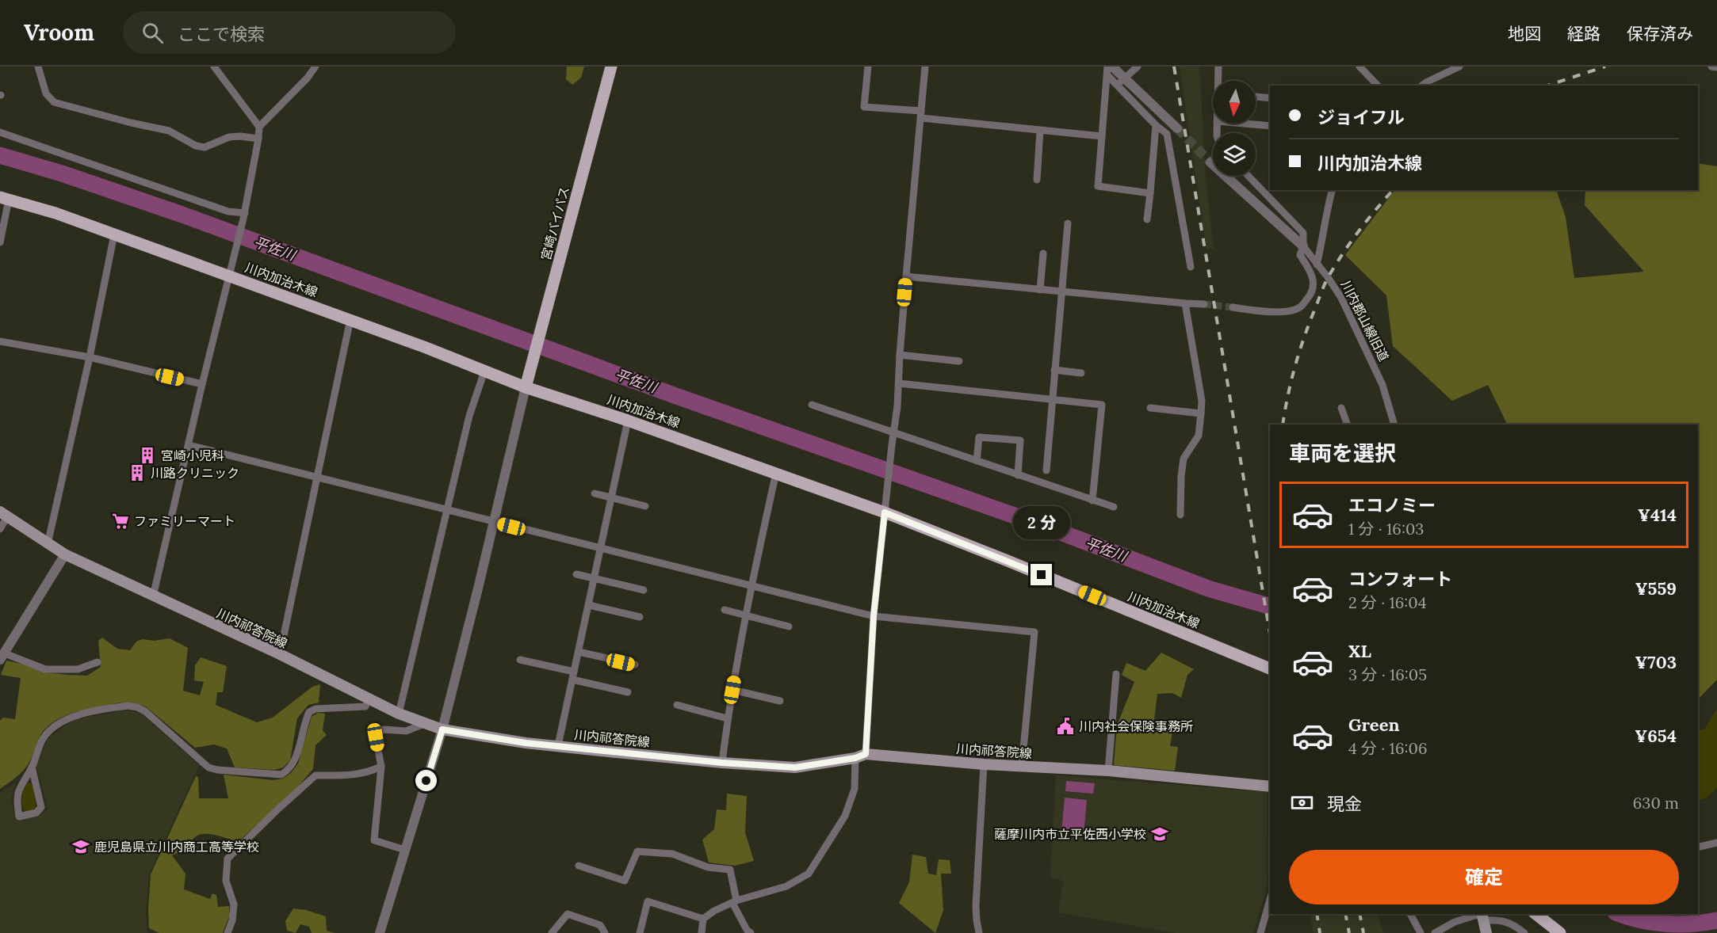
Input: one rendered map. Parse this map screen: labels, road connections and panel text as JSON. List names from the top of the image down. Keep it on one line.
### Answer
{"streets":{"main road":["宮崎バイパス","川内加治木線","川内祁答院線"],"street":["川内郡山線旧道"]},"crossings":[["宮崎バイパス","川内加治木線"]],"water":["平佐川"],"places":{"building":["宮崎小児科","川路クリニック"],"supermarket":["ファミリーマート"],"public building":["川内社会保険事務所"],"school or university":["薩摩川内市立平佐西小学校","鹿児島県立川内商工高等学校"]},"north":"bottom","page":{"header":"Vroom","search":"ここで検索","nav":["地図","経路","保存済み"],"banner":["ジョイフル","川内加治木線"],"heading":"車両を選択","list":[{"name":"エコノミー","note":"1 分 · 16:03","value":"¥414"},{"name":"コンフォート","note":"2 分 · 16:04","value":"¥559"},{"name":"XL","note":"3 分 · 16:05","value":"¥703"},{"name":"Green","note":"4 分 · 16:06","value":"¥654"}],"bubble":"2 分","pay":["現金","630 m"],"buttons":"確定"}}
